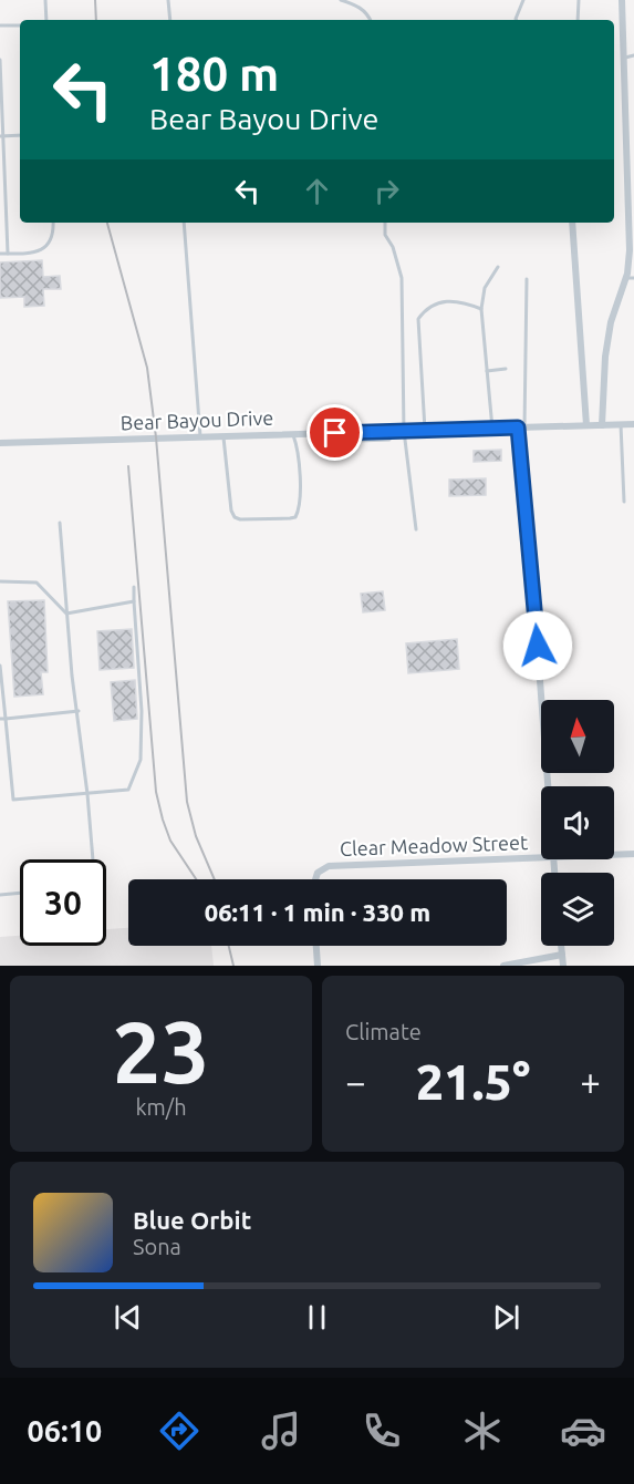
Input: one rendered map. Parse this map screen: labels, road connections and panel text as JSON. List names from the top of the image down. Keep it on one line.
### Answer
{"streets":{"street":["Bear Bayou Drive","Clear Meadow Street"]},"north":"top","page":{"turn":["180 m","Bear Bayou Drive"],"limit":"30","trip":"06:11 · 1 min · 330 m","tile":[["23","km/h"],"Climate"],"heat":["−","21.5°","+"],"song":["Blue Orbit","Sona"],"tabs":"06:10"}}
